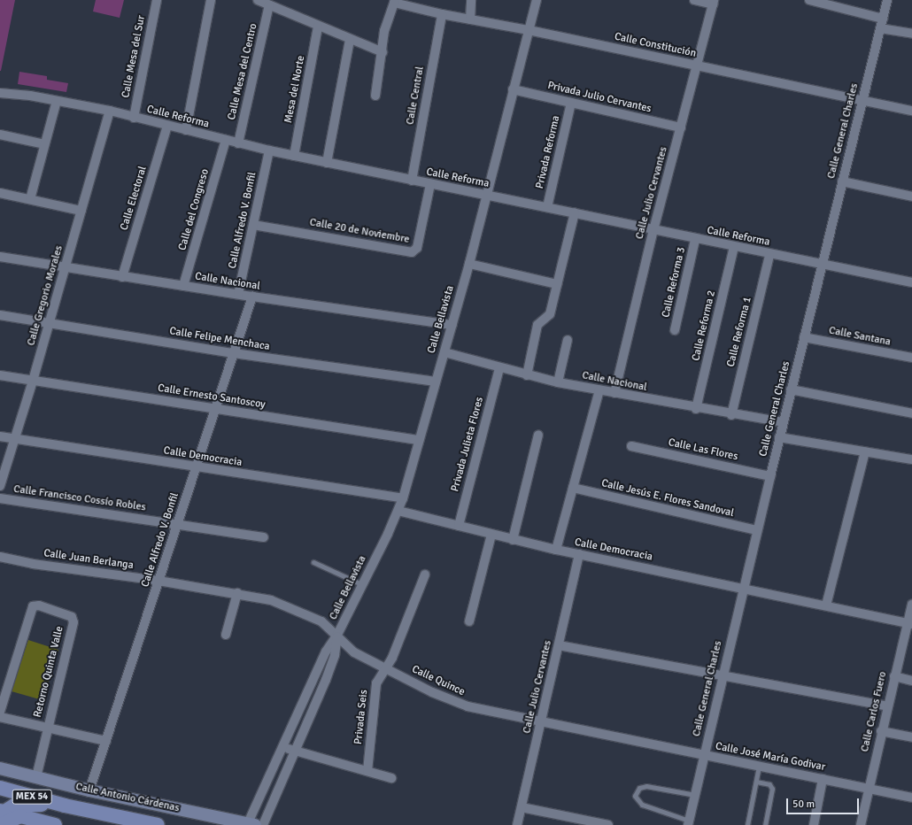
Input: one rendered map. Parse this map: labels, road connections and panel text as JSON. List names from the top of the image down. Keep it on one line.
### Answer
{"streets":{"main road":["MEX 54"],"street":["Calle Constitución","Calle Mesa del Sur","Calle Mesa del Centro","Mesa del Norte","Calle Central","Privada Julio Cervantes","Calle Reforma","Calle General Charles","Privada Reforma","Calle Julio Cervantes","Calle Electoral","Calle del Congreso","Calle Alfredo V. Bonfil","Calle 20 de Noviembre","Calle Nacional","Calle Reforma 3","Calle Gregorio Morales","Calle Bellavista","Calle Reforma 2","Calle Reforma 1","Calle Santana","Calle Felipe Menchaca","Calle Ernesto Santoscoy","Privada Julieta Flores","Calle Las Flores","Calle Democracia","Calle Francisco Cossío Robles","Calle Jesús E. Flores Sandoval","Calle Juan Berlanga","Retorno Quinta Valle","Calle Quince","Calle Carlos Fuero","Privada Seis","Calle José María Godivar","Calle Antonio Cárdenas"]},"crossings":[["Calle Constitución","Calle Central"],["Calle Constitución","Calle General Charles"],["Calle Constitución","Calle Julio Cervantes"],["Calle Constitución","Calle Bellavista"],["Calle Mesa del Sur","Calle Reforma"],["Calle Mesa del Centro","Calle Reforma"],["Mesa del Norte","Calle Reforma"],["Calle Central","Calle Reforma"],["Privada Julio Cervantes","Privada Reforma"],["Privada Julio Cervantes","Calle Julio Cervantes"],["Privada Julio Cervantes","Calle Bellavista"],["Calle Reforma","Calle General Charles"],["Calle Reforma","Privada Reforma"],["Calle Reforma","Calle Julio Cervantes"],["Calle Reforma","Calle Electoral"],["Calle Reforma","Calle del Congreso"],["Calle Reforma","Calle Alfredo V. Bonfil"],["Calle Reforma","Calle 20 de Noviembre"],["Calle Reforma","Calle Reforma 3"],["Calle Reforma","Calle Gregorio Morales"],["Calle Reforma","Calle Bellavista"],["Calle Reforma","Calle Reforma 2"],["Calle Reforma","Calle Reforma 1"],["Calle General Charles","Calle Nacional"],["Calle General Charles","Calle Santana"],["Calle General Charles","Calle Las Flores"],["Calle General Charles","Calle Democracia"],["Calle General Charles","Calle Jesús E. Flores Sandoval"],["Calle General Charles","Calle José María Godivar"],["Calle Julio Cervantes","Calle Nacional"],["Calle Julio Cervantes","Calle Democracia"],["Calle Julio Cervantes","Calle Quince"],["Calle Julio Cervantes","Calle José María Godivar"],["Calle Electoral","Calle Nacional"],["Calle del Congreso","Calle Nacional"],["Calle Alfredo V. Bonfil","Calle 20 de Noviembre"],["Calle Alfredo V. Bonfil","Calle Nacional"],["Calle Alfredo V. Bonfil","Calle Felipe Menchaca"],["Calle Alfredo V. Bonfil","Calle Ernesto Santoscoy"],["Calle Alfredo V. Bonfil","Calle Democracia"],["Calle Alfredo V. Bonfil","Calle Francisco Cossío Robles"],["Calle Alfredo V. Bonfil","Calle Juan Berlanga"],["Calle Alfredo V. Bonfil","Calle Antonio Cárdenas"],["Calle Nacional","Calle Gregorio Morales"],["Calle Nacional","Calle Bellavista"],["Calle Nacional","Calle Reforma 2"],["Calle Nacional","Calle Reforma 1"],["Calle Nacional","Privada Julieta Flores"],["Calle Gregorio Morales","Calle Felipe Menchaca"],["Calle Gregorio Morales","Calle Ernesto Santoscoy"],["Calle Gregorio Morales","Calle Democracia"],["Calle Bellavista","Calle Felipe Menchaca"],["Calle Bellavista","Calle Ernesto Santoscoy"],["Calle Bellavista","Calle Democracia"],["Calle Bellavista","Calle Juan Berlanga"],["Calle Bellavista","Calle Quince"],["Calle Bellavista","Calle Antonio Cárdenas"],["Privada Julieta Flores","Calle Democracia"],["Calle Democracia","Calle Carlos Fuero"],["Calle Juan Berlanga","Calle Quince"],["Retorno Quinta Valle","Calle Antonio Cárdenas"],["Calle Quince","Privada Seis"],["Calle Quince","Calle José María Godivar"],["Calle Carlos Fuero","Calle José María Godivar"]],"scale_bar":"50 m"}
